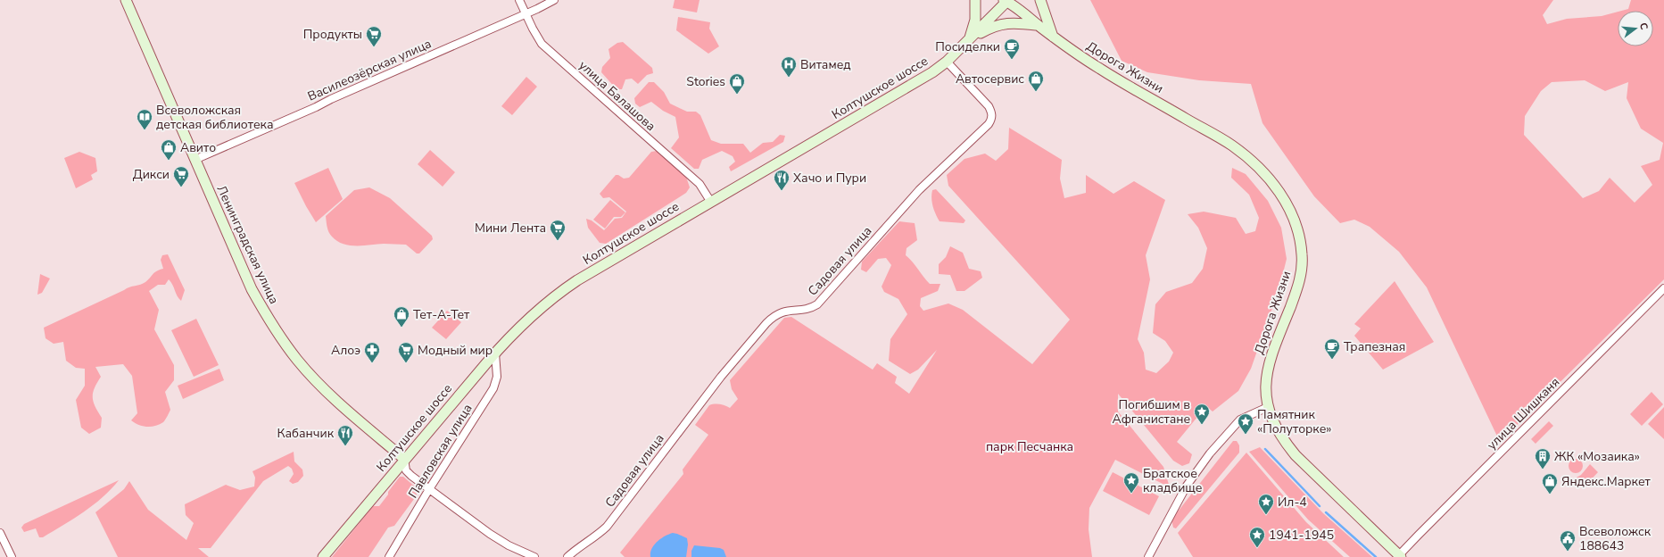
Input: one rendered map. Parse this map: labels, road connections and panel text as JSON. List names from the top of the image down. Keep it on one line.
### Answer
{"streets":{"main road":["Дорога Жизни","Колтушское шоссе","Ленинградская улица"],"street":["Василеозёрская улица","улица Балашова","Садовая улица","улица Шишканя","Павловская улица"]},"crossings":[["Дорога Жизни","Колтушское шоссе"],["Дорога Жизни","улица Шишканя"],["Василеозёрская улица","улица Балашова"],["Василеозёрская улица","Ленинградская улица"],["Колтушское шоссе","улица Балашова"],["Колтушское шоссе","Ленинградская улица"],["Колтушское шоссе","Садовая улица"],["Колтушское шоссе","Павловская улица"]],"parks":["парк Песчанка"],"places":{"supermarket":["Продукты","Дикси","Мини Лента","Модный мир"],"cafe":["Посиделки","Трапезная"],"hospital":["Витамед"],"shop":["Автосервис","Stories","Авито","Тет-А-Тет","Яндекс.Маркет"],"library":["Всеволожская детская библиотека"],"restaurant":["Хачо и Пури","Кабанчик"],"pharmacy":["Алоэ"],"place":["Погибшим в Афганистане","Памятник «Полуторке»","Братское кладбище","Ил-4","1941-1945"],"building":["ЖК «Мозаика»"],"public building":["Всеволожск 188643"]},"north":"right"}
